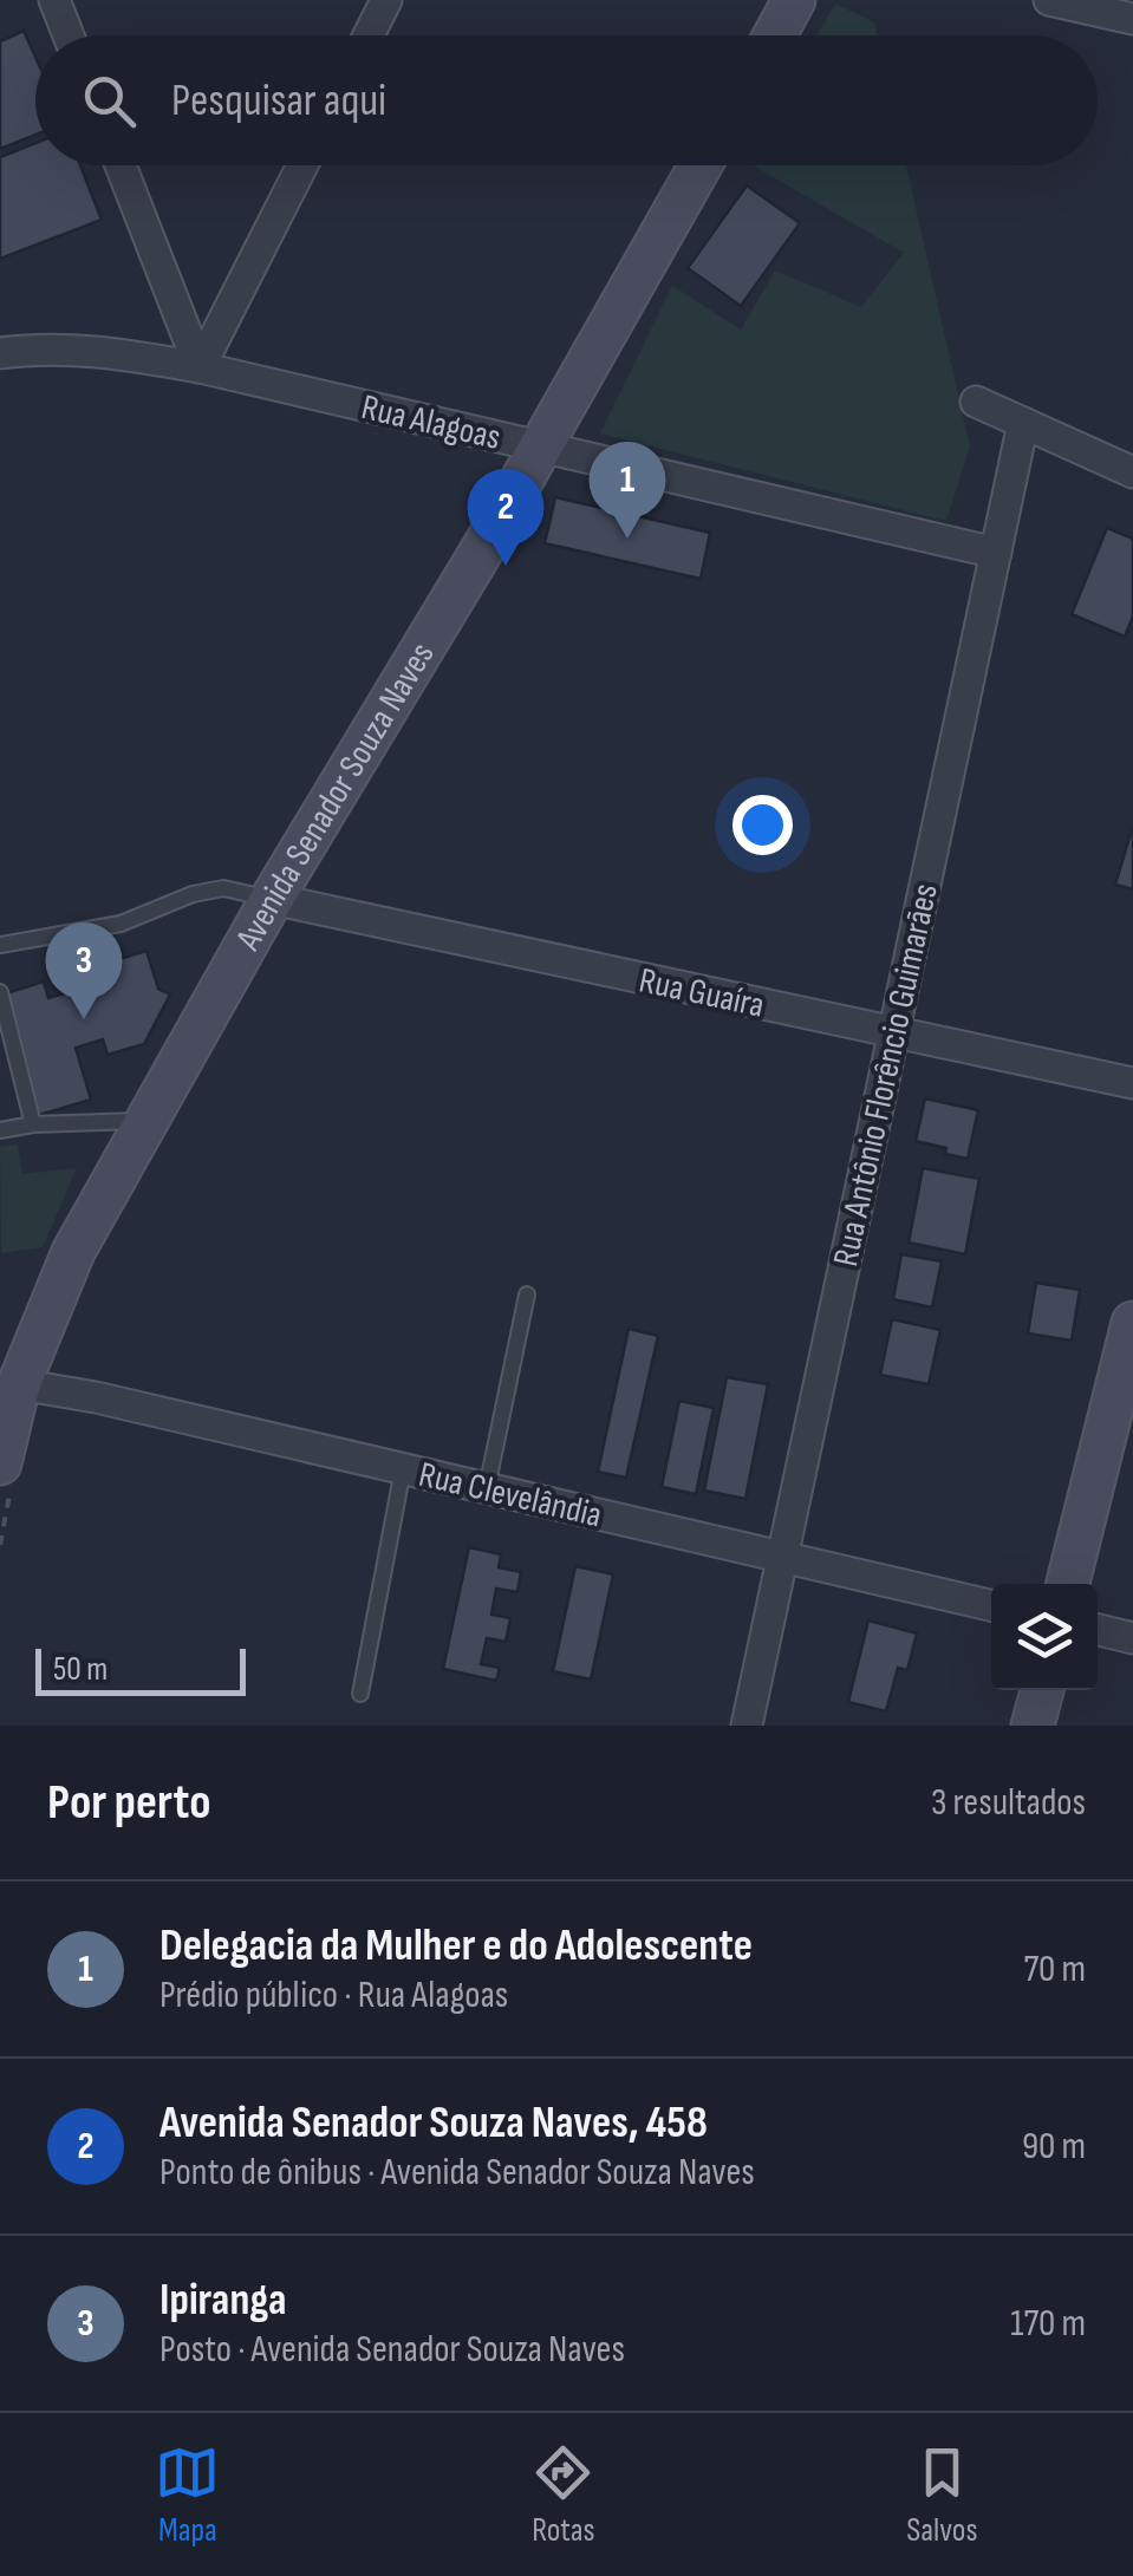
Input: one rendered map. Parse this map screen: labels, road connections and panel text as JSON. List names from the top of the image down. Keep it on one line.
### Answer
{"streets":{"main road":["Avenida Senador Souza Naves"],"street":["Rua Alagoas","Rua Guaíra","Rua Antônio Florêncio Guimarães","Rua Clevelândia"]},"crossings":[["Rua Alagoas","Avenida Senador Souza Naves"],["Rua Alagoas","Rua Antônio Florêncio Guimarães"],["Avenida Senador Souza Naves","Rua Guaíra"],["Avenida Senador Souza Naves","Rua Clevelândia"],["Rua Guaíra","Rua Antônio Florêncio Guimarães"],["Rua Antônio Florêncio Guimarães","Rua Clevelândia"]],"scale_bar":"50 m","page":{"search":"Pesquisar aqui","pins":["1","2","3"],"scale":"50 m","heading":["Por perto","3 resultados"],"list":[{"mark":"1","name":"Delegacia da Mulher e do Adolescente","note":"Prédio público · Rua Alagoas","value":"70 m"},{"mark":"2","name":"Avenida Senador Souza Naves, 458","note":"Ponto de ônibus · Avenida Senador Souza Naves","value":"90 m"},{"mark":"3","name":"Ipiranga","note":"Posto · Avenida Senador Souza Naves","value":"170 m"}],"nav":["Mapa","Rotas","Salvos"]}}
